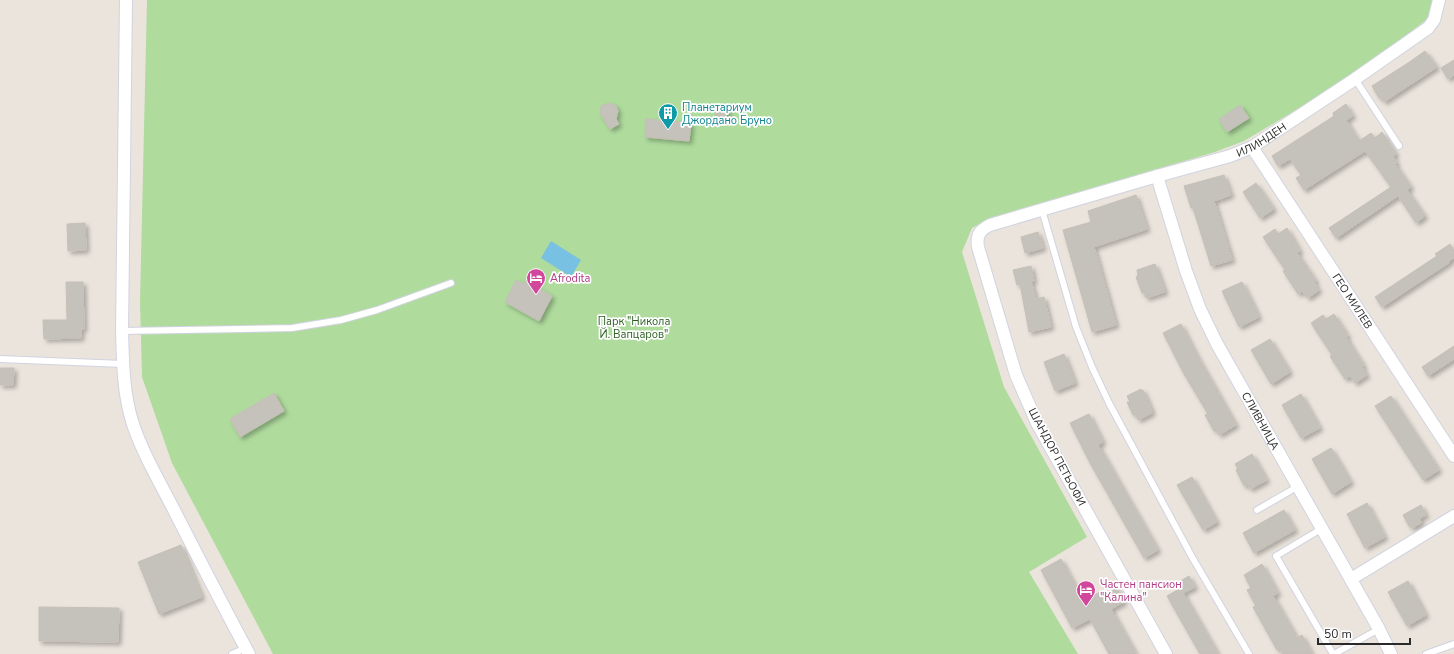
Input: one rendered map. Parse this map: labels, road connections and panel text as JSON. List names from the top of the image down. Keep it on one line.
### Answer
{"streets":{"street":["ИЛИНДЕН","ГЕО МИЛЕВ","СЛИВНИЦА","ШАНДОР ПЕТЬОФИ"]},"crossings":[["ИЛИНДЕН","ГЕО МИЛЕВ"],["ИЛИНДЕН","СЛИВНИЦА"],["ИЛИНДЕН","ШАНДОР ПЕТЬОФИ"]],"parks":["Парк \"Никола Й. Вапцаров\""],"places":{"building":["Планетариум Джордано Бруно"],"hotel":["Afrodita","Частен пансион \"Калина\""]},"scale_bar":"50 m"}
